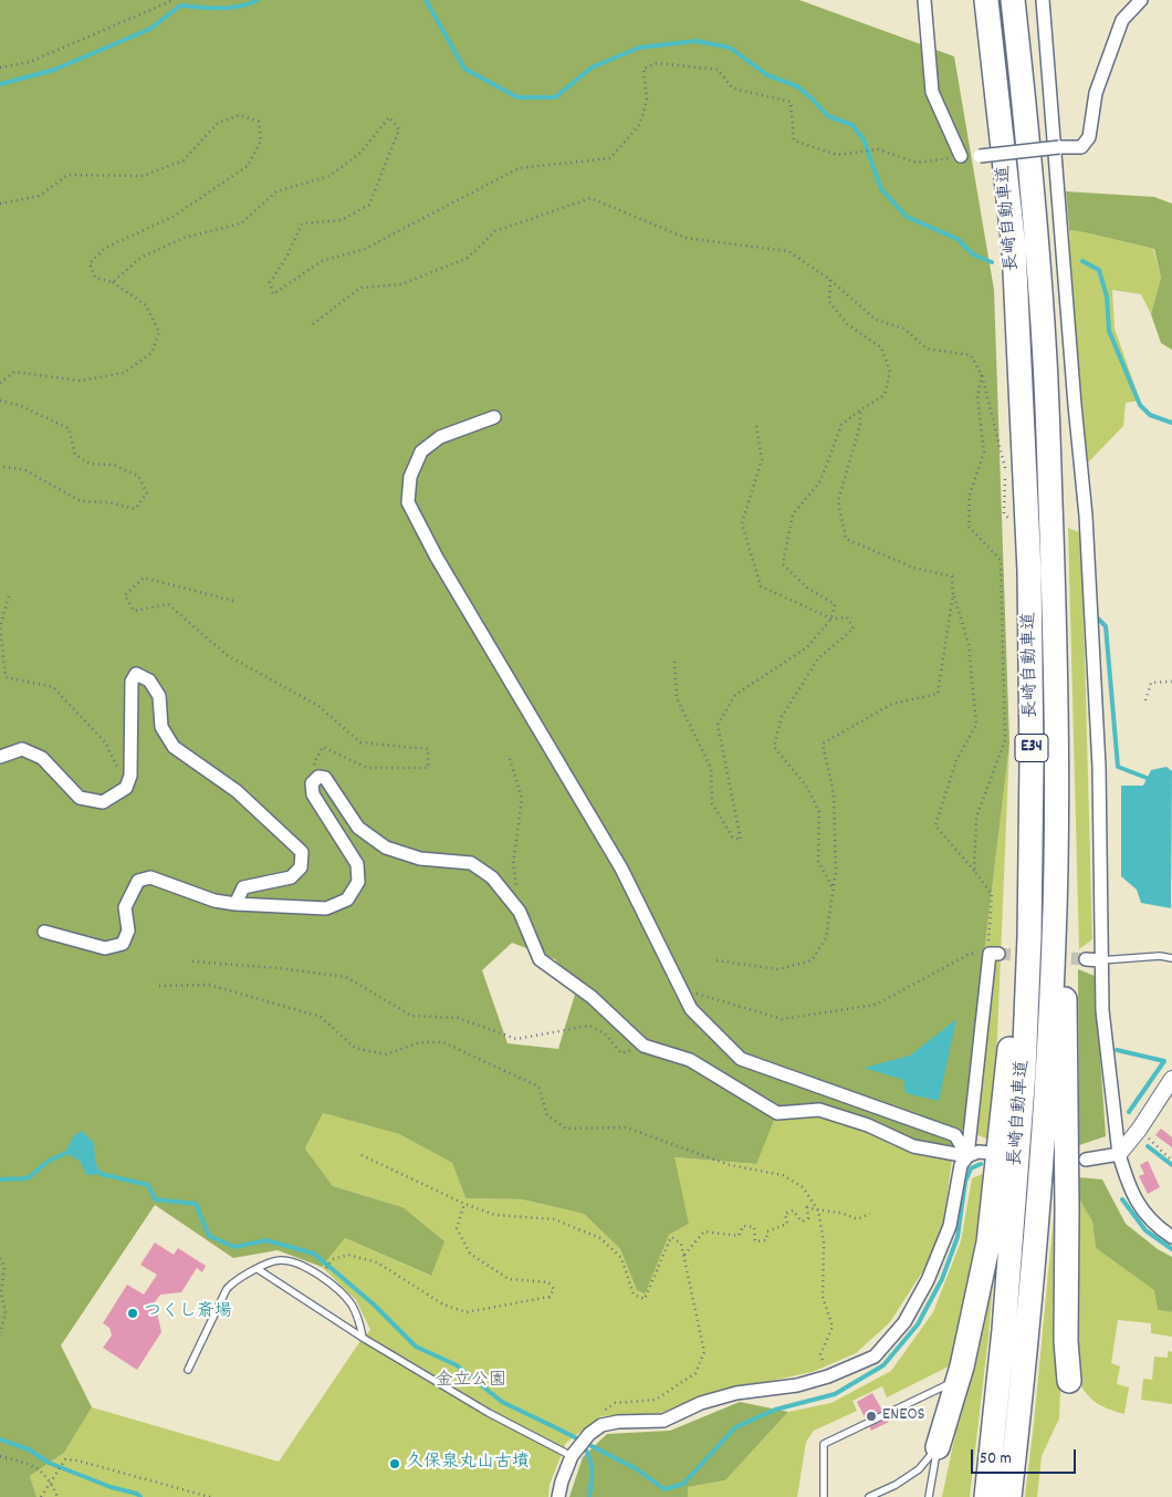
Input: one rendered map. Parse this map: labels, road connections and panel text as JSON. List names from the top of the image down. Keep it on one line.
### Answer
{"streets":{"highway":["長崎自動車道","E34"]},"parks":["金立公園"],"places":["つくし斎場","ENEOS","久保泉丸山古墳"],"scale_bar":"50 m"}
